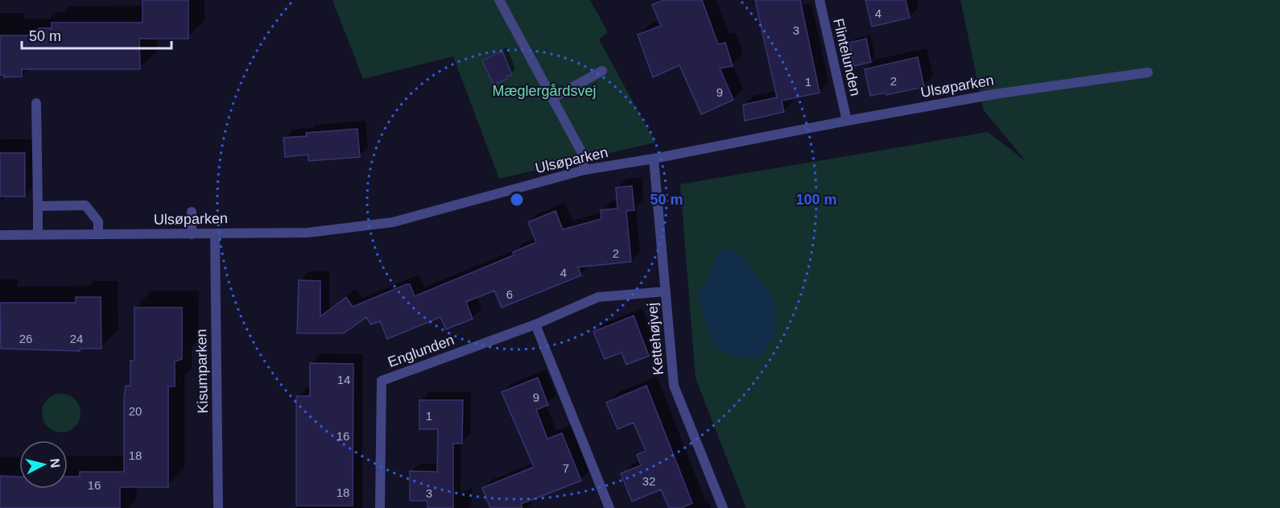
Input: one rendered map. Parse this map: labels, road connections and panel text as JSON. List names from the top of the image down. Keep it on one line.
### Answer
{"streets":{"street":["Flintelunden","Ulsøparken","Kettehøjvej","Englunden","Kisumparken"]},"crossings":[["Flintelunden","Ulsøparken"],["Ulsøparken","Kettehøjvej"],["Ulsøparken","Kisumparken"],["Kettehøjvej","Englunden"]],"parks":["Mæglergårdsvej"],"house_numbers":["4","3","2","1","9","2","4","6","26","24","14","9","20","1","16","18","7","32","16","18","3"],"scale_bar":"50 m","north":"right","rings":["50 m","100 m"]}
